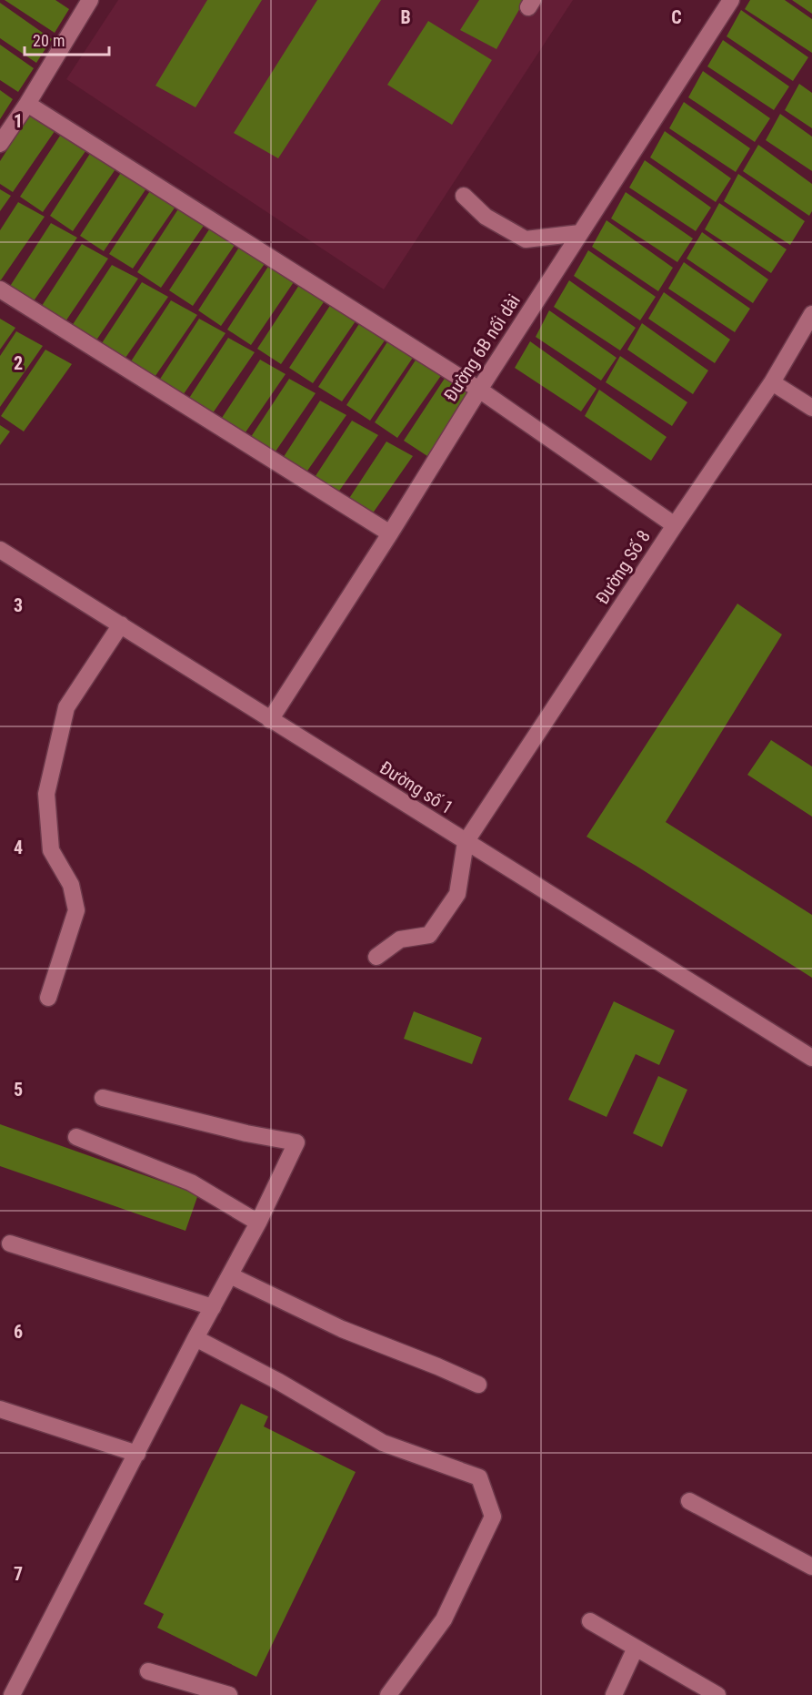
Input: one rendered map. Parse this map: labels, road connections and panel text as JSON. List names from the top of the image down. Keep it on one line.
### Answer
{"streets":{"street":["Đường 6B nối dài","Đường Số 8","Đường số 1"]},"crossings":[["Đường 6B nối dài","Đường số 1"],["Đường Số 8","Đường số 1"]],"scale_bar":"20 m","grid":{"columns":["B","C"],"rows":["1","2","3","4","5","6","7"]}}
